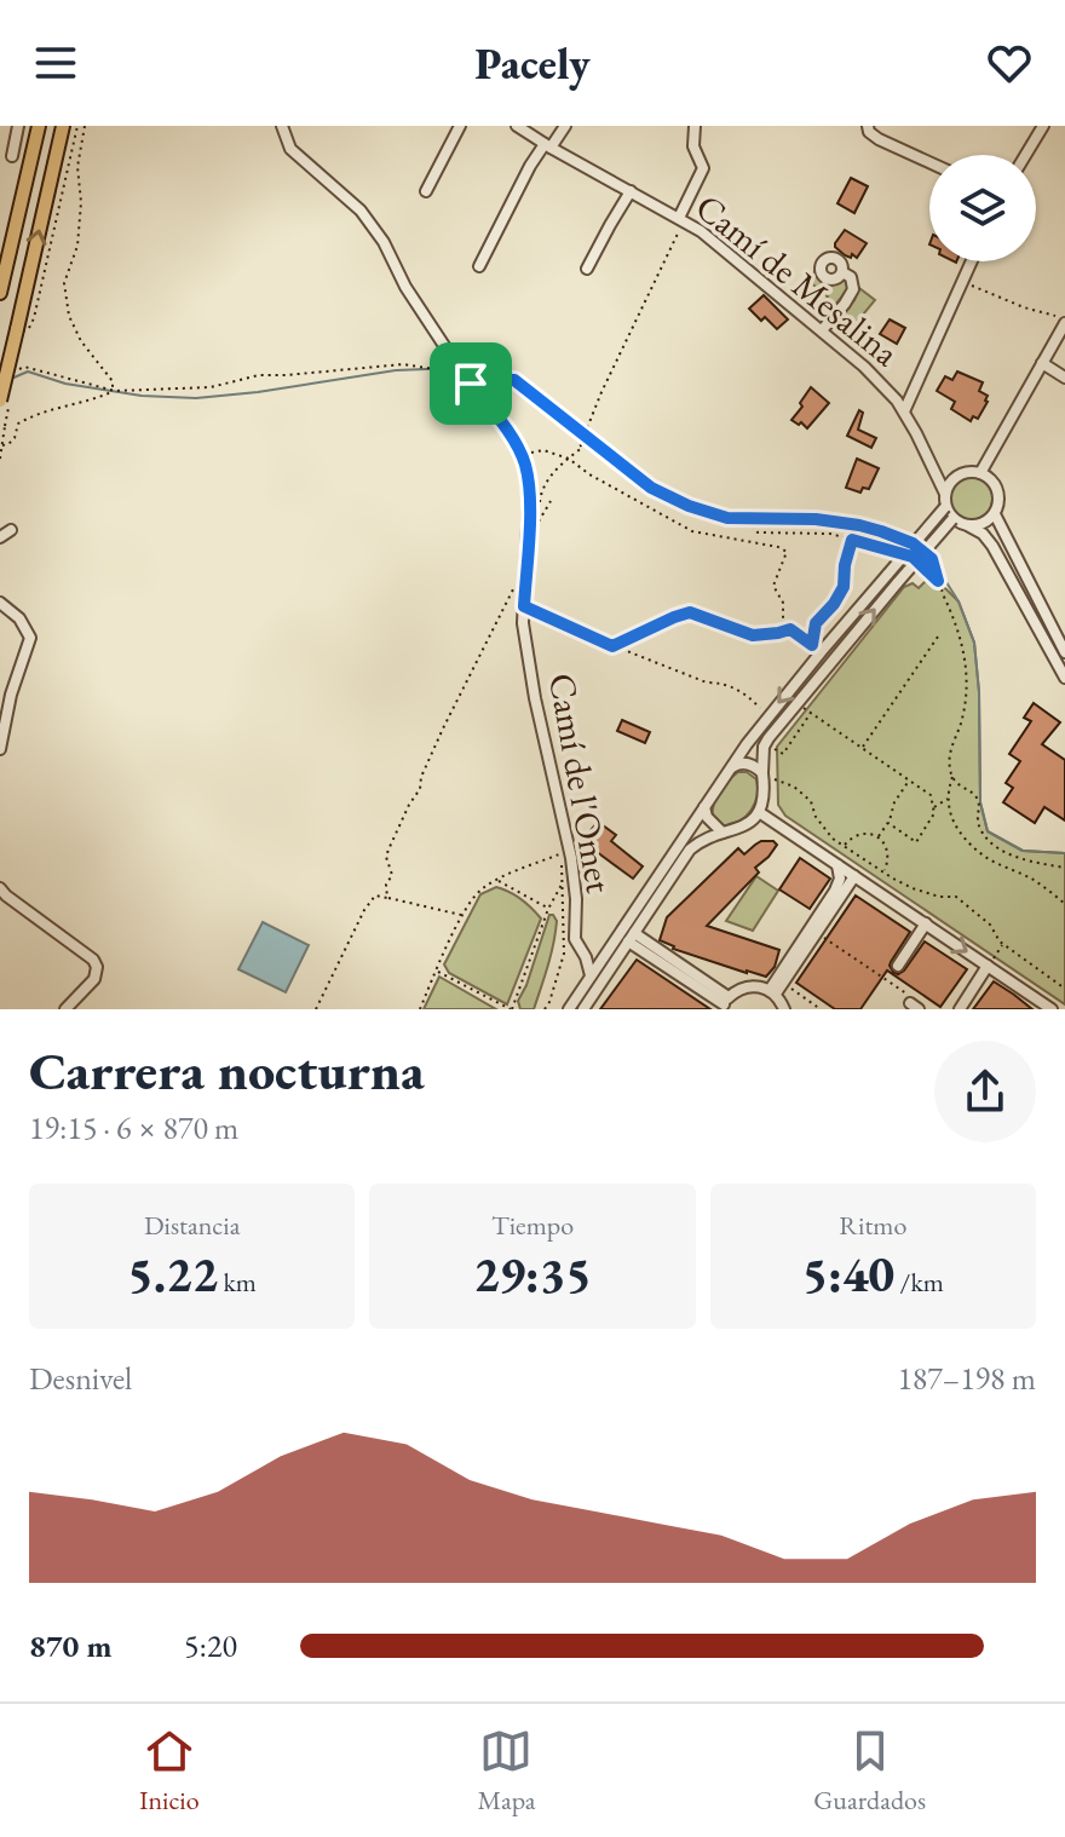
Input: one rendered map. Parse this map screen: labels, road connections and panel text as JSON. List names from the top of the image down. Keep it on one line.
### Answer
{"streets":{"street":["Camí de Mesalina","Camí de l'Omet"]},"page":{"header":"Pacely","heading":["Carrera nocturna","19:15 · 6 × 870 m"],"stats":[["Distancia","5.22 km"],["Tiempo","29:35"],["Ritmo","5:40 /km"]],"chart":["Desnivel","187–198 m"],"list":[{"name":"870 m","note":"5:20"}],"tabs":["Inicio","Mapa","Guardados"]}}
